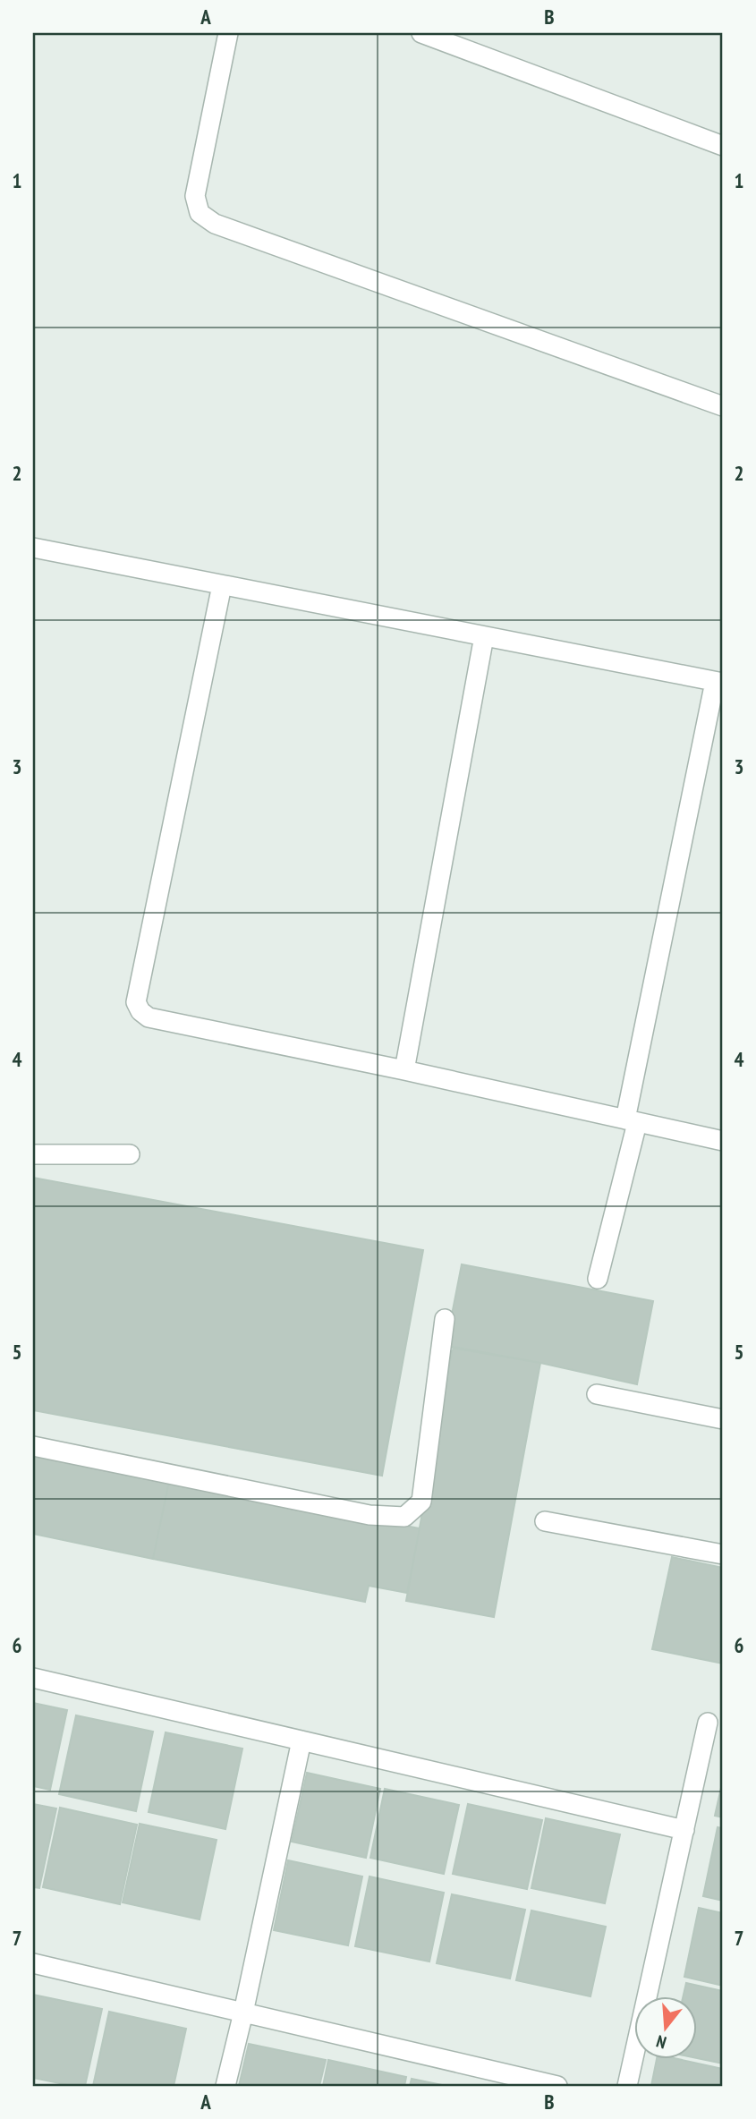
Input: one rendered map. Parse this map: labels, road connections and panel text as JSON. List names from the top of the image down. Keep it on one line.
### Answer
{"north":"bottom","grid":{"columns":["A","B"],"rows":["1","2","3","4","5","6","7"]}}
